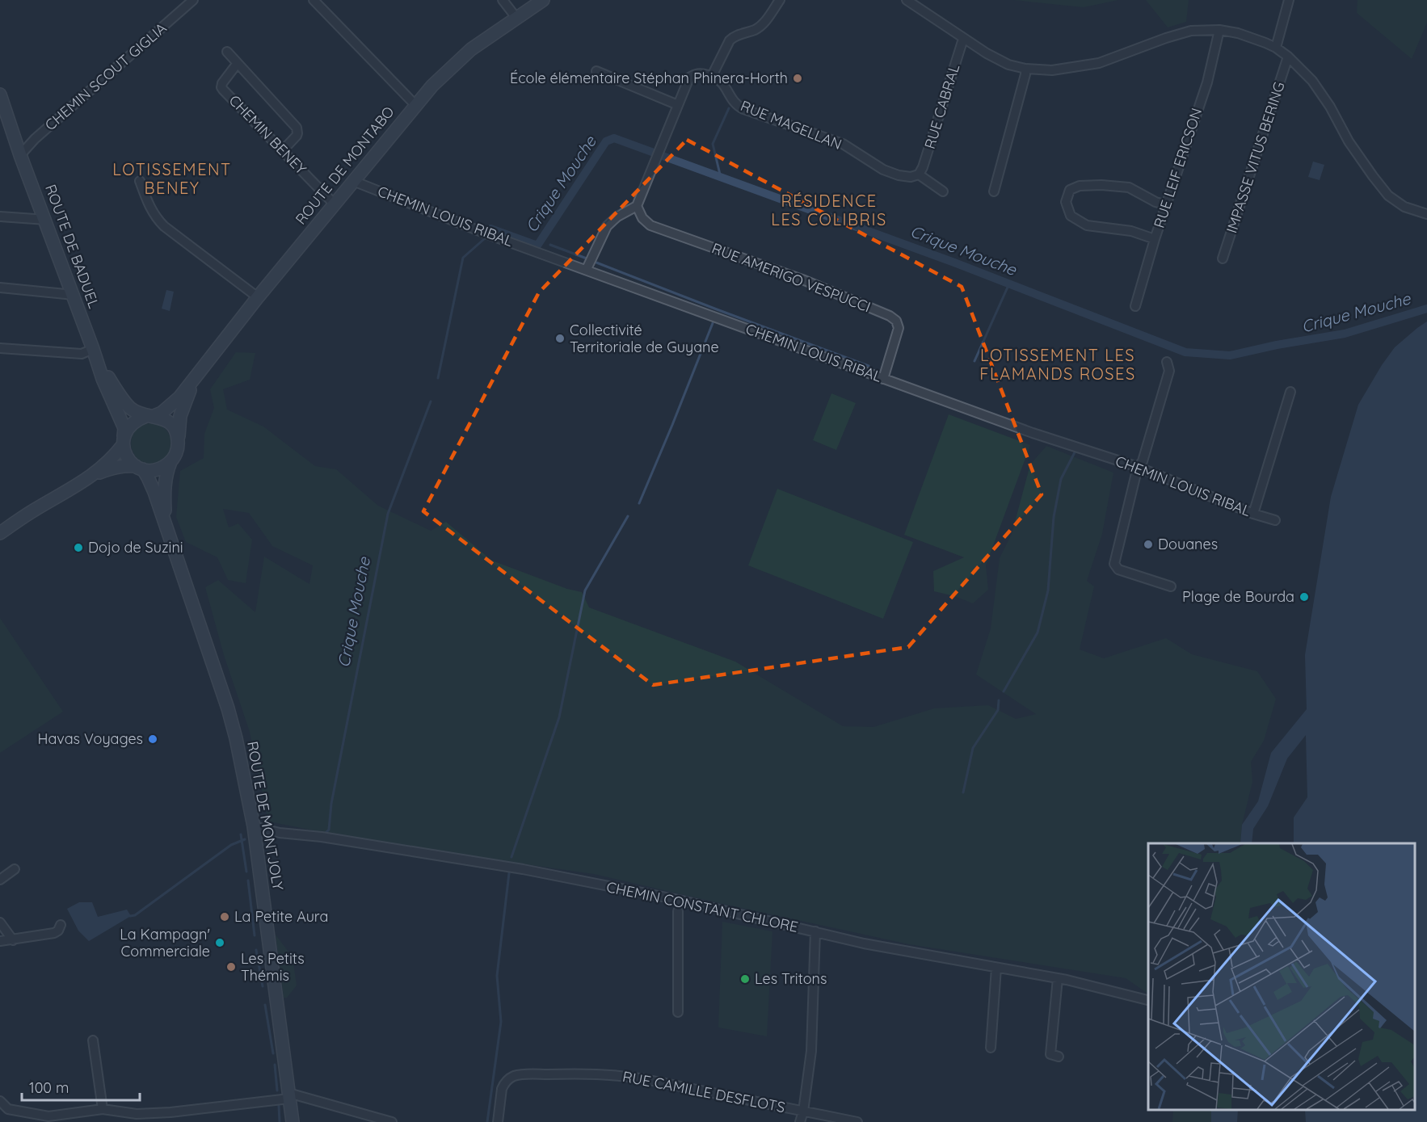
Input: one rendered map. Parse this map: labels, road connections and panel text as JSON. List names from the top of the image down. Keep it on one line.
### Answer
{"streets":{"main road":["ROUTE DE MONTABO","ROUTE DE BADUEL","ROUTE DE MONTJOLY"],"street":["CHEMIN SCOUT GIGLIA","RUE CABRAL","RUE MAGELLAN","CHEMIN BENEY","IMPASSE VITUS BERING","RUE LEIF ERICSON","CHEMIN LOUIS RIBAL","RUE AMERIGO VESPUCCI","CHEMIN CONSTANT CHLORE","RUE CAMILLE DESFLOTS"]},"crossings":[["CHEMIN SCOUT GIGLIA","ROUTE DE BADUEL"],["RUE CABRAL","RUE MAGELLAN"],["CHEMIN BENEY","ROUTE DE MONTABO"],["ROUTE DE MONTABO","CHEMIN LOUIS RIBAL"],["ROUTE DE MONTABO","ROUTE DE BADUEL"],["ROUTE DE MONTABO","ROUTE DE MONTJOLY"],["CHEMIN LOUIS RIBAL","RUE AMERIGO VESPUCCI"],["ROUTE DE BADUEL","ROUTE DE MONTJOLY"],["ROUTE DE MONTJOLY","CHEMIN CONSTANT CHLORE"]],"districts":["LOTISSEMENT BENEY","RÉSIDENCE LES COLIBRIS","LOTISSEMENT LES FLAMANDS ROSES"],"water":["Crique Mouche"],"places":["École élémentaire Stéphan Phinera-Horth","Collectivité Territoriale de Guyane","Douanes","Dojo de Suzini","Plage de Bourda","Havas Voyages","La Petite Aura","La Kampagn' Commerciale","Les Petits Thémis","Les Tritons"],"scale_bar":"100 m"}
